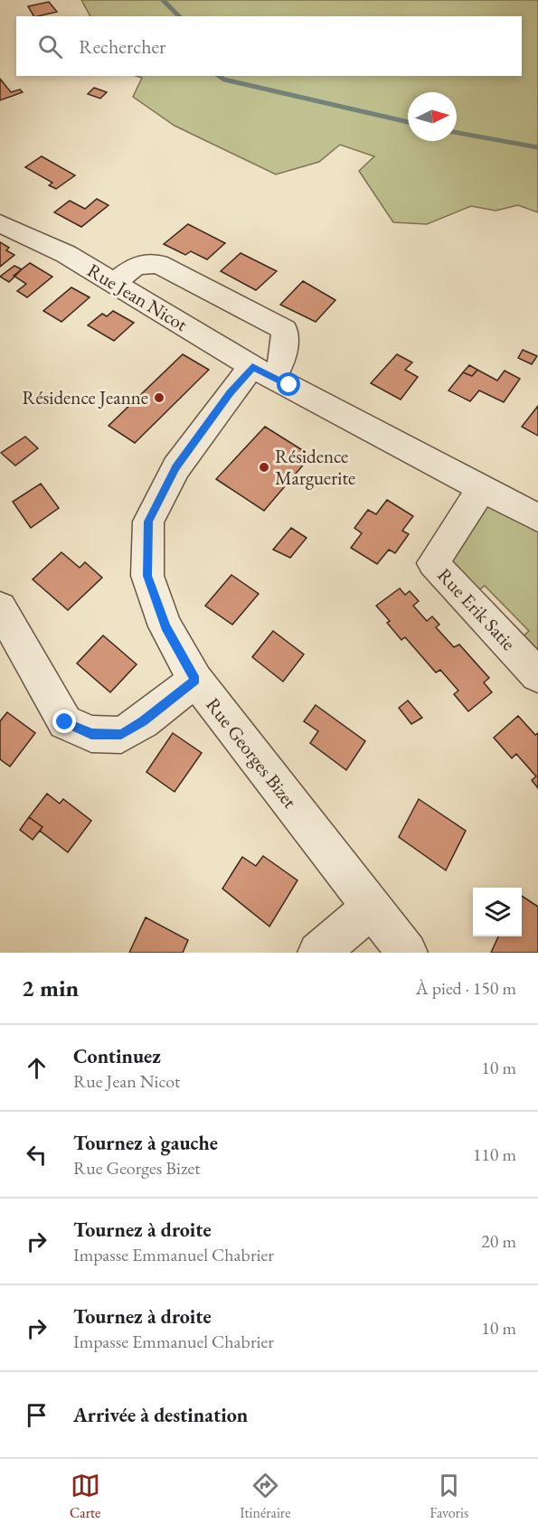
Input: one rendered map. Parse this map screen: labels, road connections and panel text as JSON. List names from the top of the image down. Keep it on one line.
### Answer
{"streets":{"street":["Rue Jean Nicot","Rue Erik Satie","Rue Georges Bizet"]},"crossings":[["Rue Jean Nicot","Rue Georges Bizet"]],"places":["Résidence Jeanne","Résidence Marguerite"],"north":"right","page":{"search":"Rechercher","heading":["2 min","À pied · 150 m"],"list":[["Continuez","Rue Jean Nicot","10 m"],["Tournez à gauche","Rue Georges Bizet","110 m"],["Tournez à droite","Impasse Emmanuel Chabrier","20 m"],["Tournez à droite","Impasse Emmanuel Chabrier","10 m"],"Arrivée à destination"],"nav":["Carte","Itinéraire","Favoris"]}}
